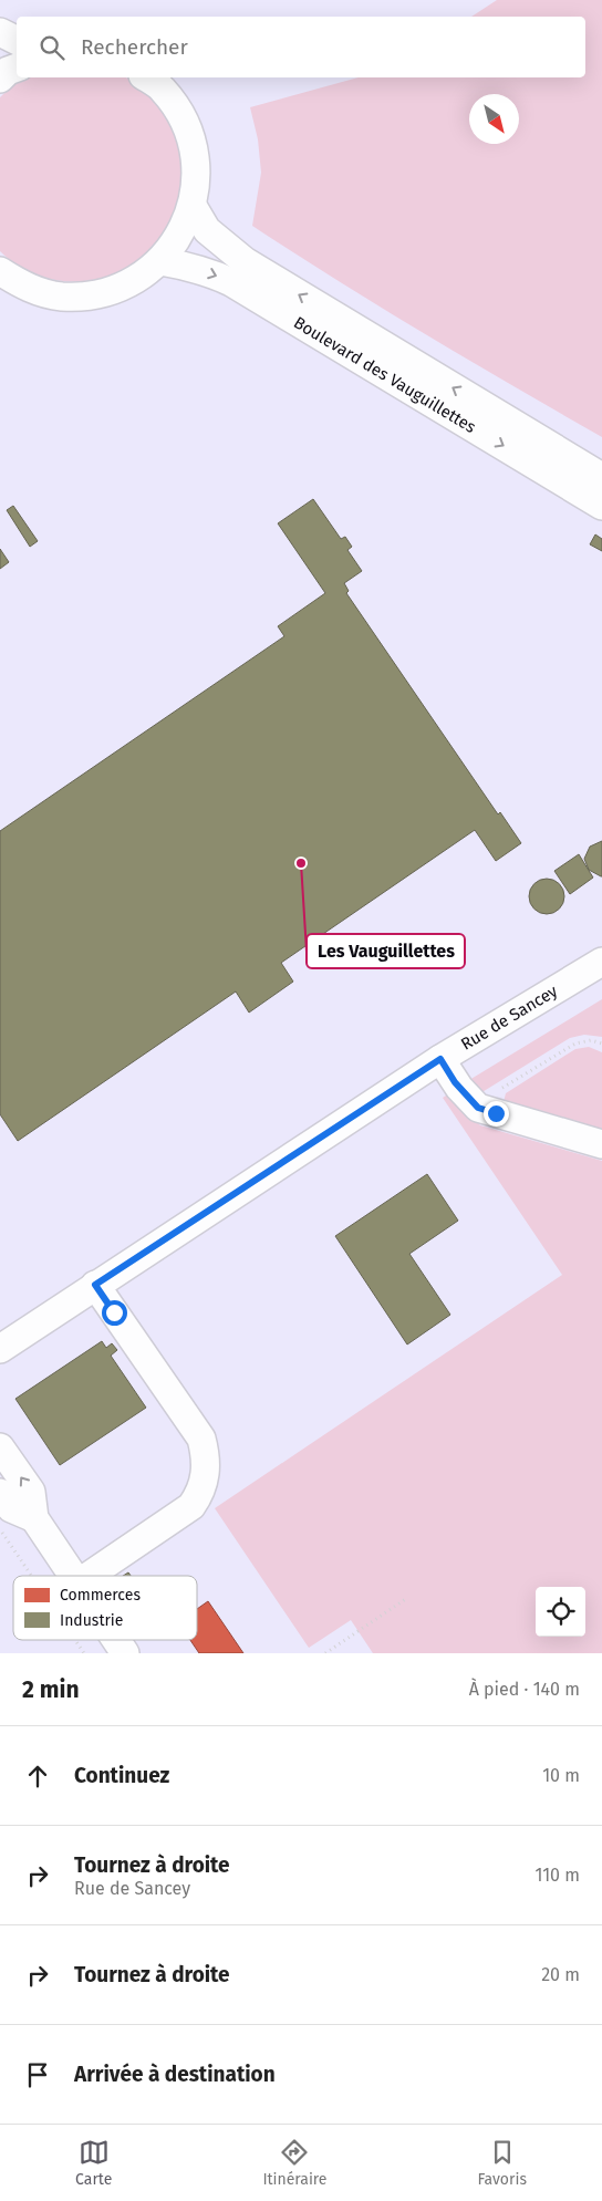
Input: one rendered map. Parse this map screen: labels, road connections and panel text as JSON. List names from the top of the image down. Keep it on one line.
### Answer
{"streets":{"street":["Boulevard des Vauguillettes","Rue de Sancey"]},"places":["Les Vauguillettes"],"legend":["Commerces","Industrie"],"north":"bottom right","page":{"search":"Rechercher","heading":["2 min","À pied · 140 m"],"list":[["Continuez","10 m"],["Tournez à droite","Rue de Sancey","110 m"],["Tournez à droite","20 m"],"Arrivée à destination"],"nav":["Carte","Itinéraire","Favoris"]}}
